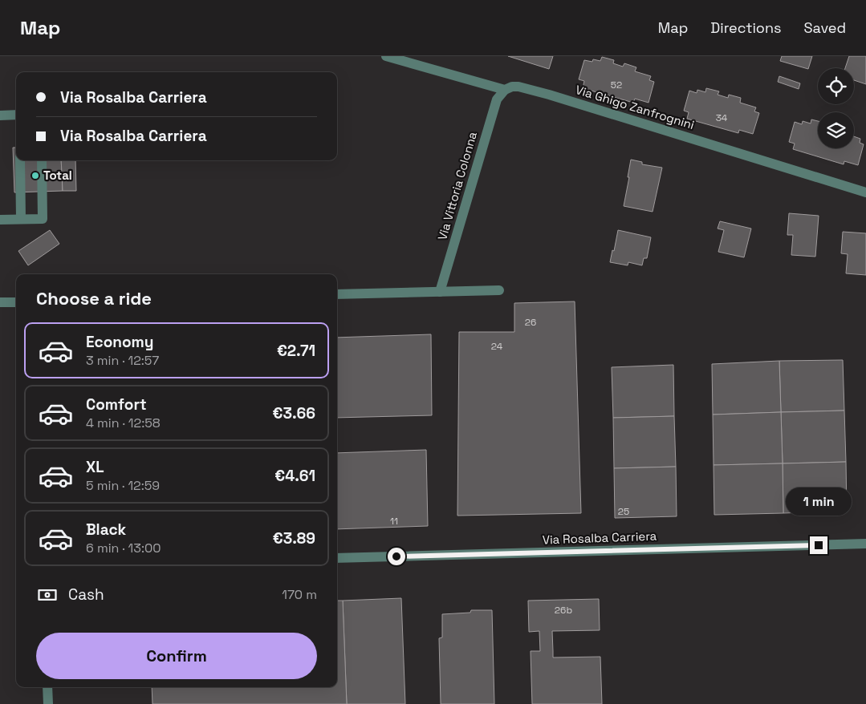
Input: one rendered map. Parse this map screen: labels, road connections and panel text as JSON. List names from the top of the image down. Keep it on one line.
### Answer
{"streets":{"street":["Via Ghigo Zanfrognini","Via Vittoria Colonna","Via Rosalba Carriera"]},"crossings":[["Via Ghigo Zanfrognini","Via Vittoria Colonna"]],"places":["Total"],"house_numbers":["52","34","26","24","25","11","26b"],"page":{"header":"Map","nav":["Map","Directions","Saved"],"banner":["Via Rosalba Carriera","Via Rosalba Carriera"],"heading":"Choose a ride","list":[{"name":"Economy","note":"3 min · 12:57","value":"€2.71"},{"name":"Comfort","note":"4 min · 12:58","value":"€3.66"},{"name":"XL","note":"5 min · 12:59","value":"€4.61"},{"name":"Black","note":"6 min · 13:00","value":"€3.89"}],"bubble":"1 min","pay":["Cash","170 m"],"buttons":"Confirm"}}
